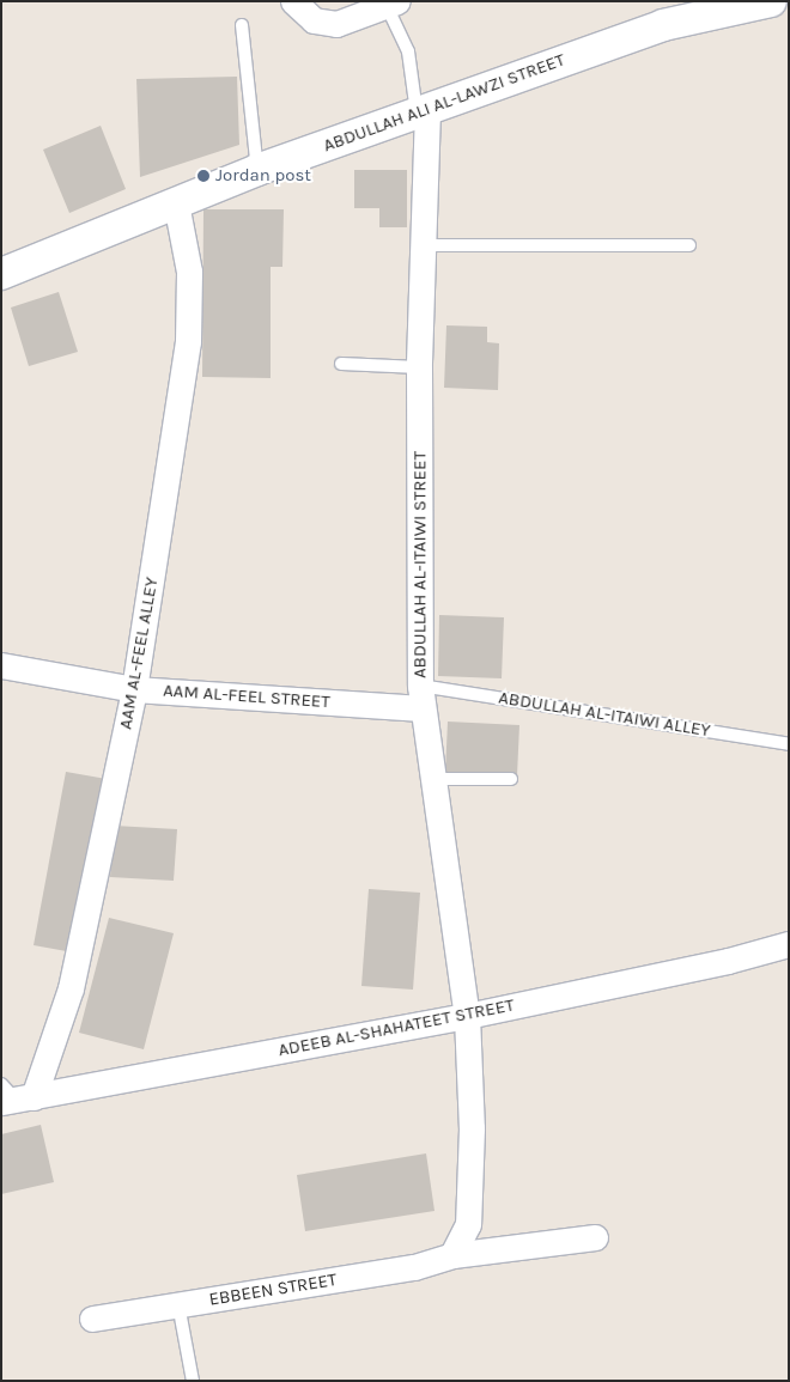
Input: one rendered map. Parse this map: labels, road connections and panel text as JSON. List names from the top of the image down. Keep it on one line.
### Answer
{"streets":{"street":["ABDULLAH ALI AL-LAWZI STREET","ABDULLAH AL-ITAIWI STREET","AAM AL-FEEL ALLEY","AAM AL-FEEL STREET","ADEEB AL-SHAHATEET STREET","EBBEEN STREET"],"lane":["ABDULLAH AL-ITAIWI ALLEY"]},"crossings":[["ABDULLAH ALI AL-LAWZI STREET","ABDULLAH AL-ITAIWI STREET"],["ABDULLAH ALI AL-LAWZI STREET","AAM AL-FEEL ALLEY"],["ABDULLAH AL-ITAIWI STREET","AAM AL-FEEL STREET"],["ABDULLAH AL-ITAIWI STREET","ABDULLAH AL-ITAIWI ALLEY"],["ABDULLAH AL-ITAIWI STREET","ADEEB AL-SHAHATEET STREET"],["AAM AL-FEEL ALLEY","AAM AL-FEEL STREET"],["AAM AL-FEEL ALLEY","ADEEB AL-SHAHATEET STREET"],["AAM AL-FEEL STREET","ABDULLAH AL-ITAIWI ALLEY"]],"places":["Jordan post"]}
